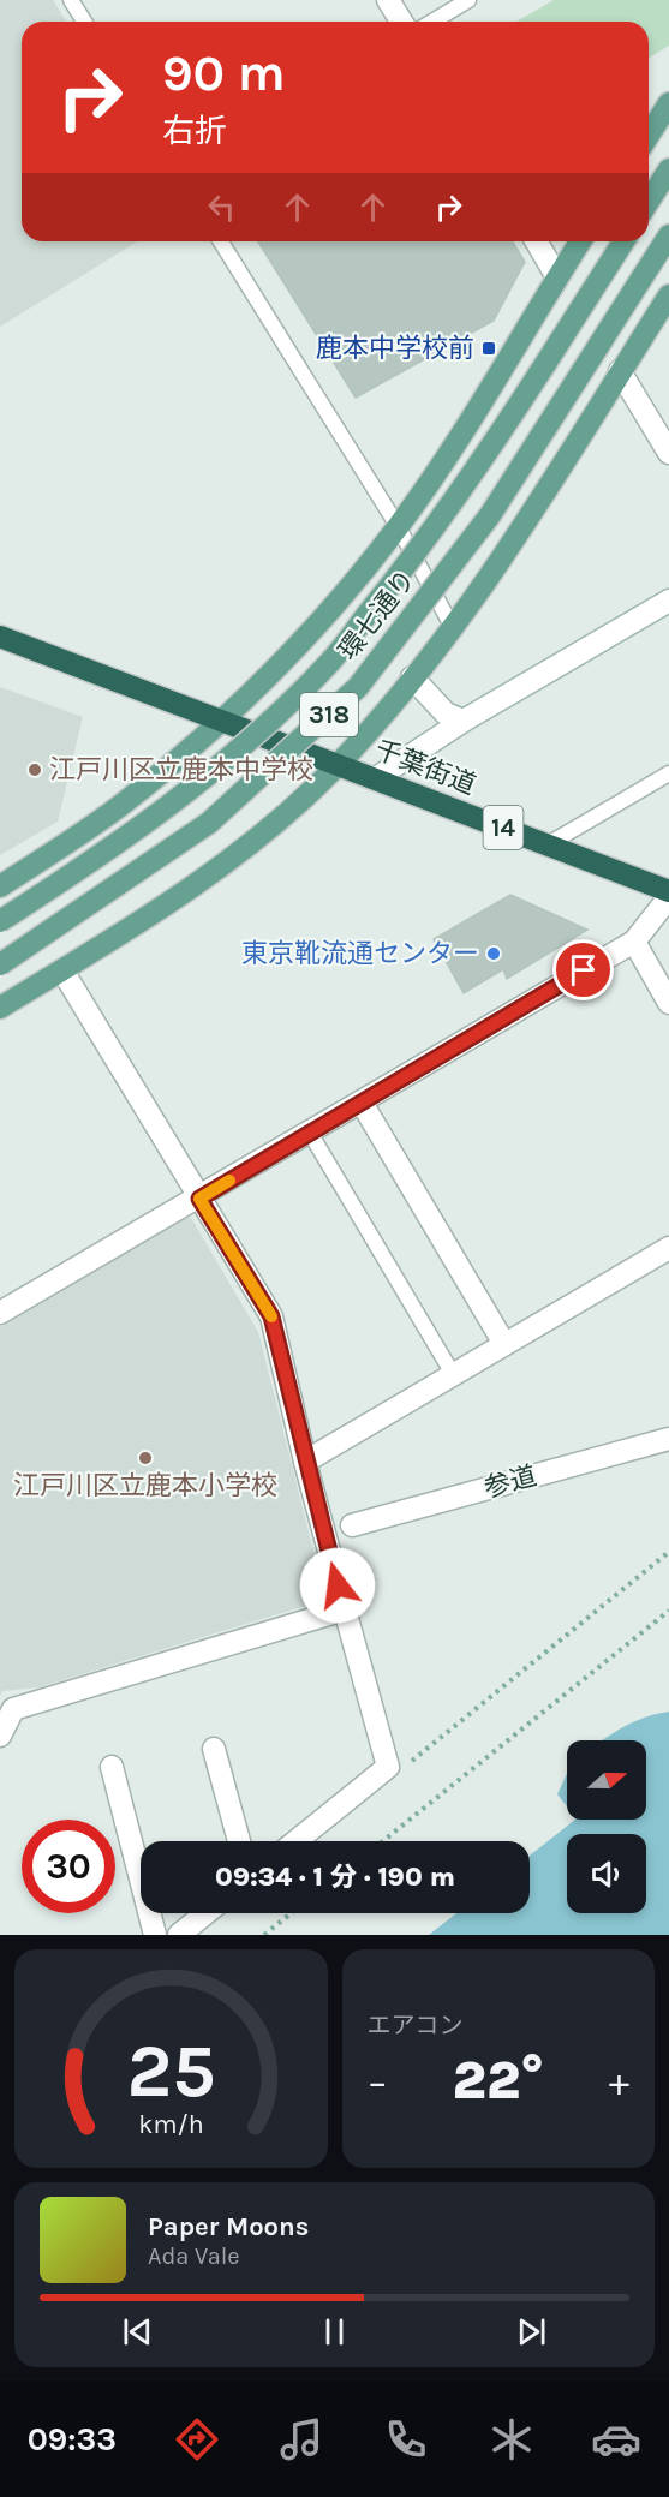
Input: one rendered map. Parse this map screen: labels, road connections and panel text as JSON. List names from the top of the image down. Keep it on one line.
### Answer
{"streets":{"highway":["千葉街道","14"],"main road":["環七通り","318"],"street":["参道"]},"places":{"transit":["鹿本中学校前"],"other":["江戸川区立鹿本中学校","東京靴流通センター","江戸川区立鹿本小学校"]},"north":"right","page":{"turn":["90 m","右折"],"limit":"30","trip":"09:34 · 1 分 · 190 m","tile":"エアコン","heat":["−","22°","+"],"song":["Paper Moons","Ada Vale"],"tabs":"09:33","gauge":["25","km/h"]}}
